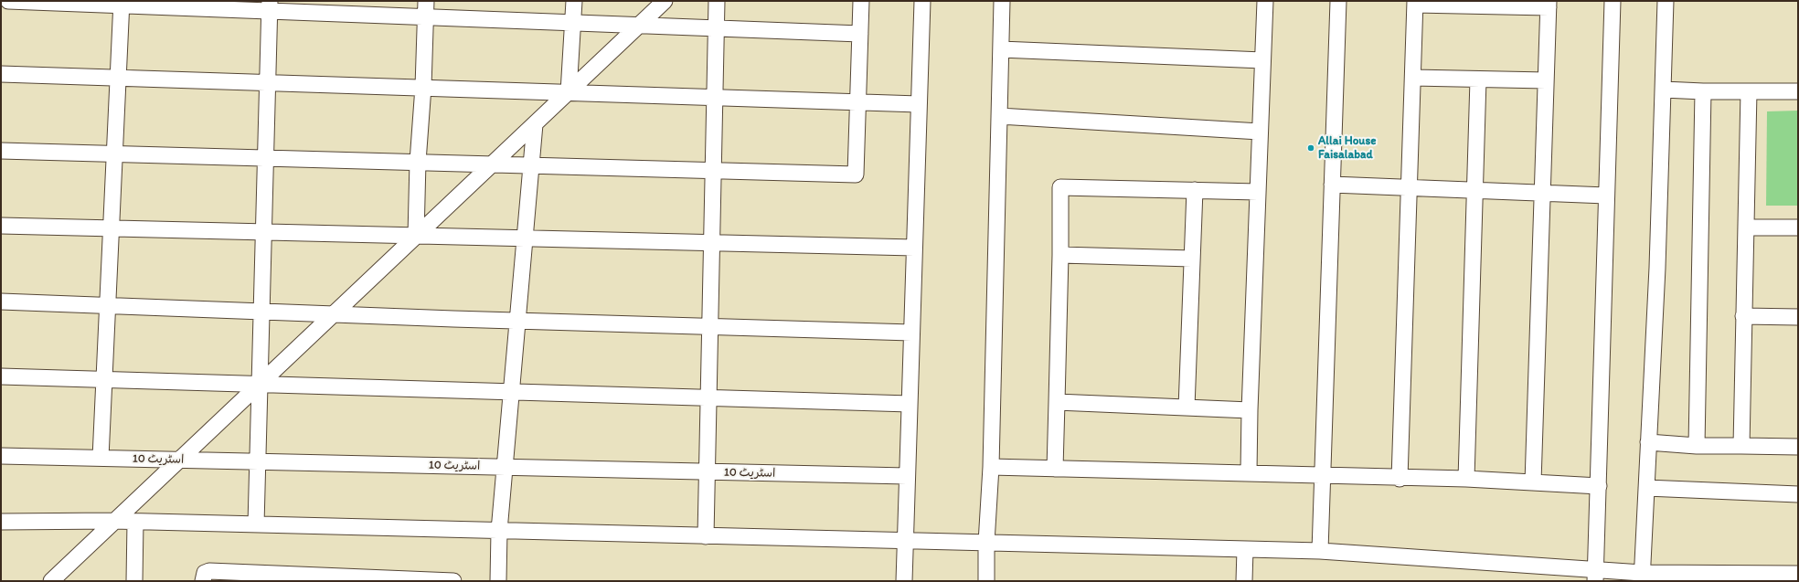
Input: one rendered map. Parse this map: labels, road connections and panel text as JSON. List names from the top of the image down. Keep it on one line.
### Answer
{"streets":{"street":["اسٹریٹ 10"]},"places":["Allai House Faisalabad"]}
